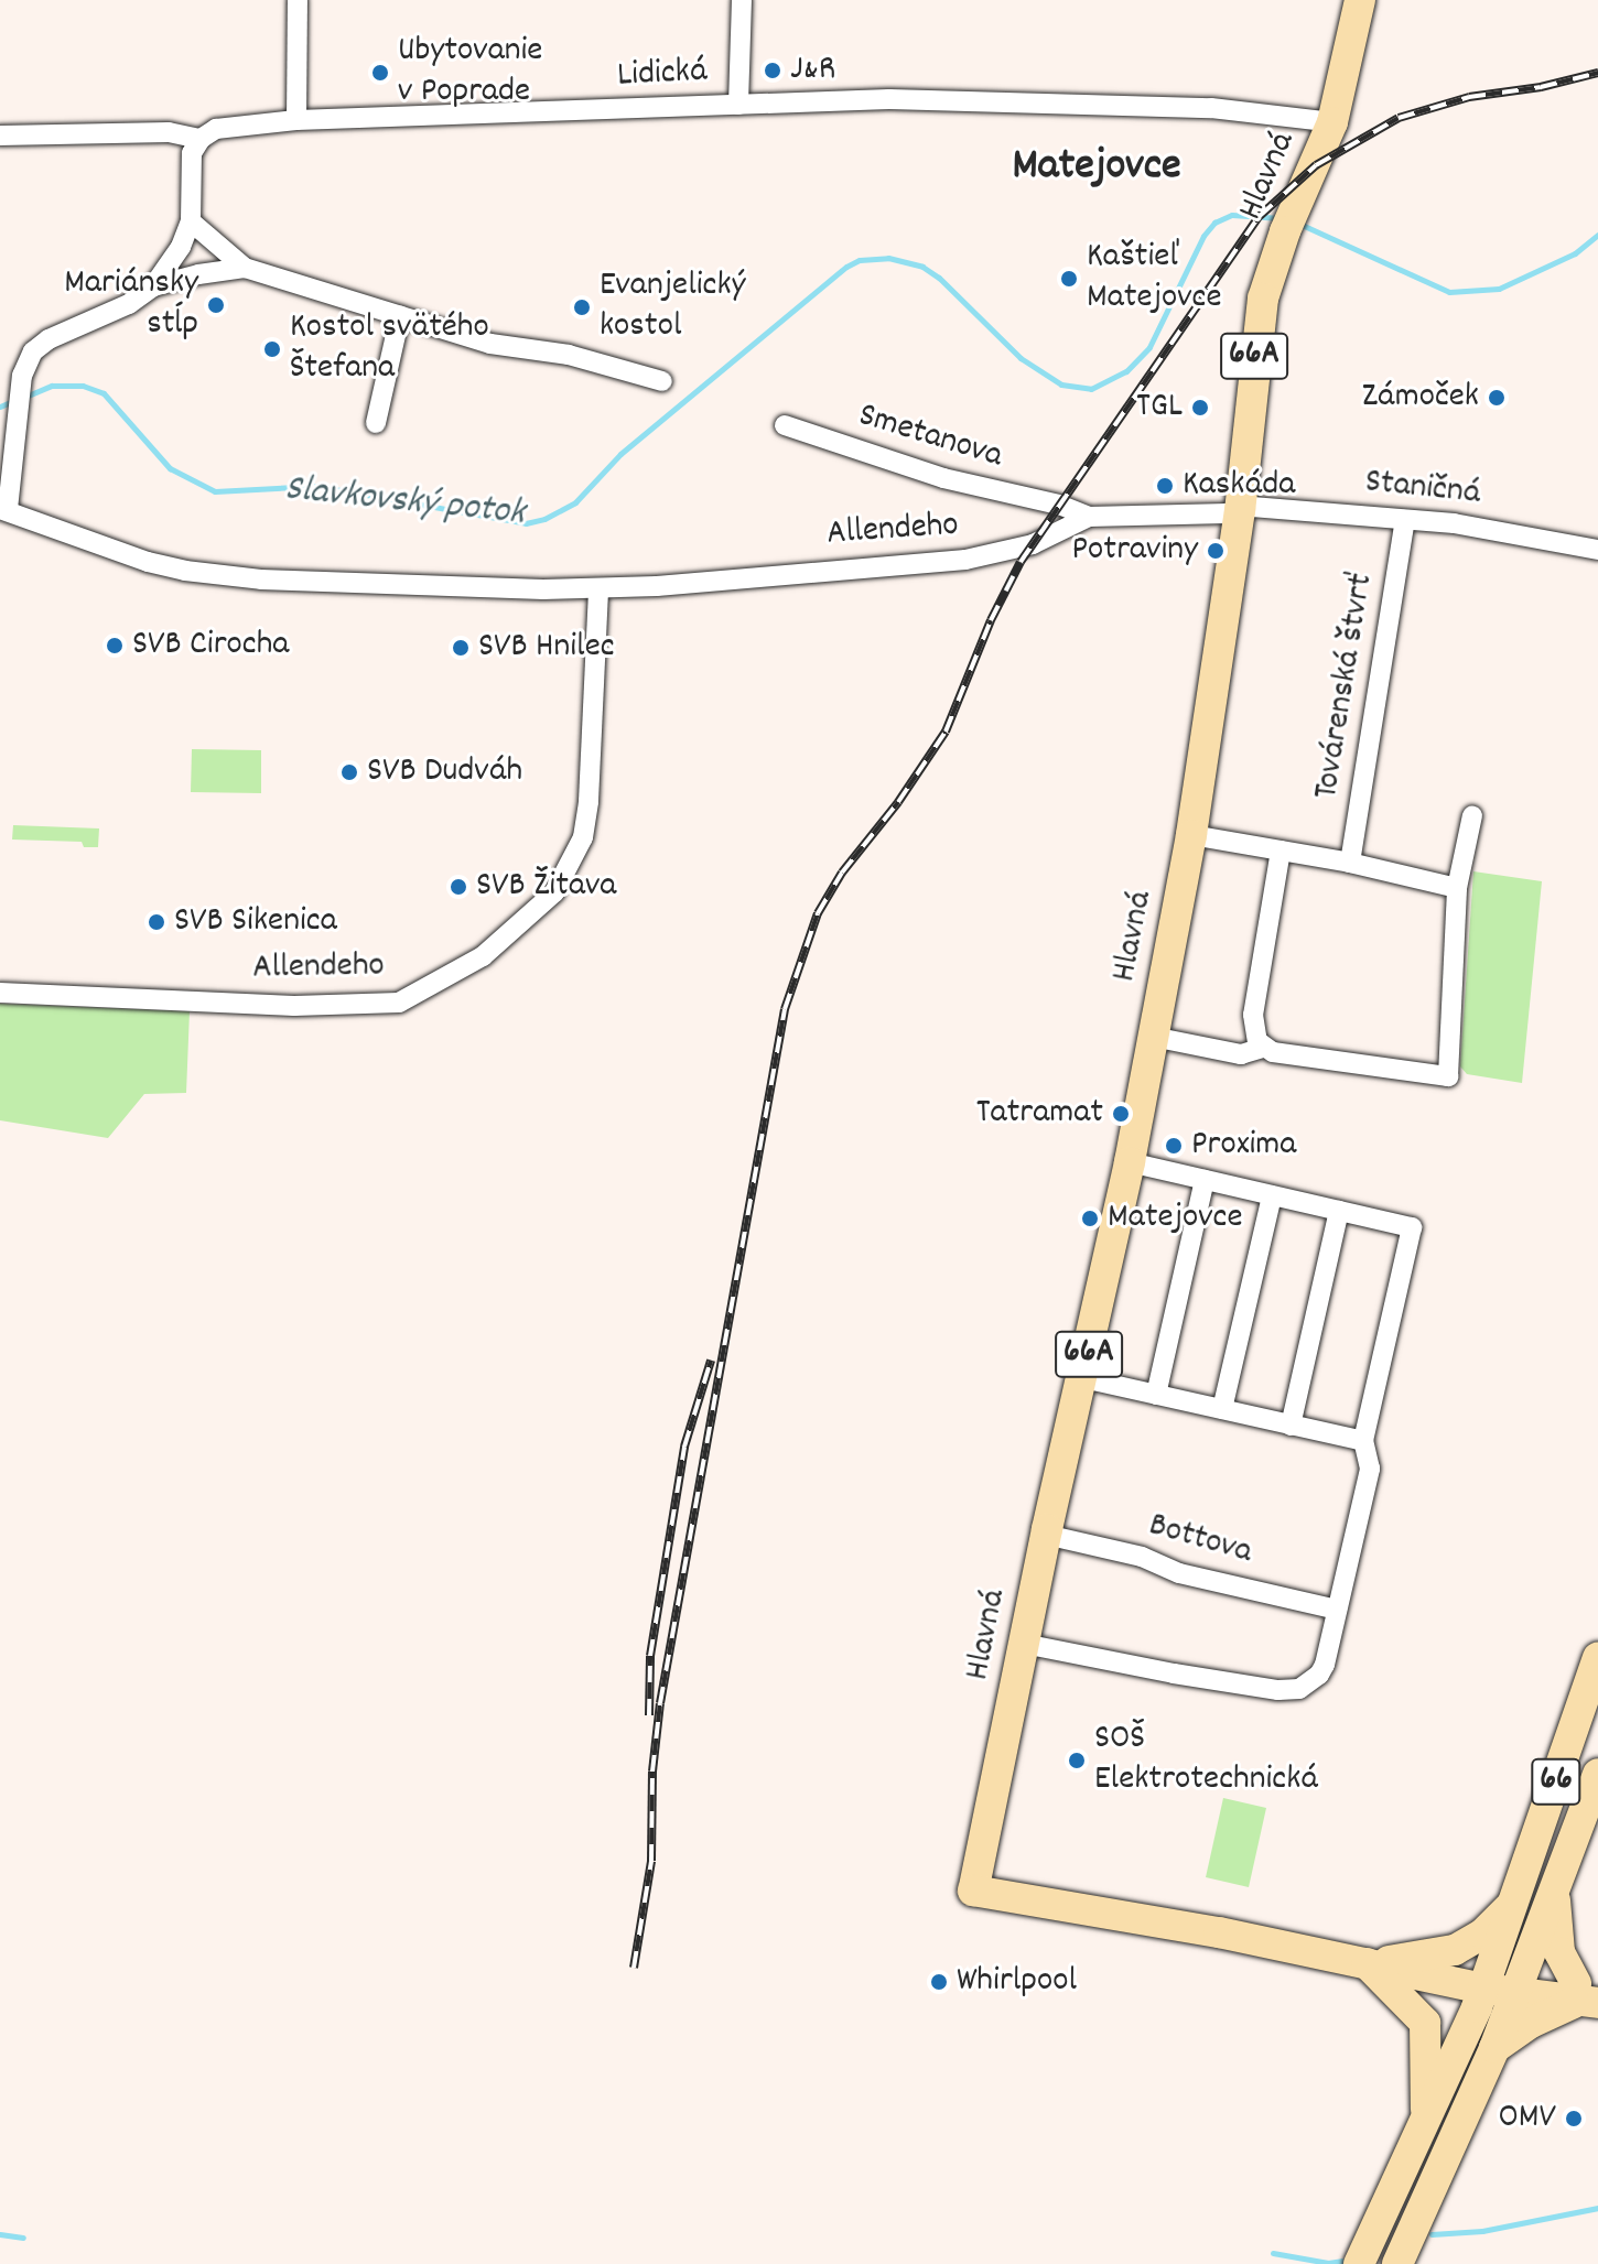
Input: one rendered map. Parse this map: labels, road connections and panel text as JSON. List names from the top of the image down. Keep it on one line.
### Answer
{"streets":{"main road":["Hlavná","66A","66"],"street":["Lidická","Smetanova","Staničná","Allendeho","Továrenská štvrť","Bottova"]},"crossings":[["Lidická","Hlavná"],["Hlavná","Staničná"],["Hlavná","Bottova"],["Smetanova","Staničná"],["Smetanova","Allendeho"],["Staničná","Allendeho"],["Staničná","Továrenská štvrť"]],"districts":["Matejovce"],"water":["Slavkovský potok"],"places":["J&R","Ubytovanie v Poprade","Kaštieľ Matejovce","Mariánsky stĺp","Evanjelický kostol","Kostol svätého Štefana","Zámoček","TGL","Kaskáda","Potraviny","SVB Cirocha","SVB Hnilec","SVB Dudváh","SVB Žitava","SVB Sikenica","Tatramat","Proxima","Matejovce","SOŠ Elektrotechnická","Whirlpool","OMV"]}
